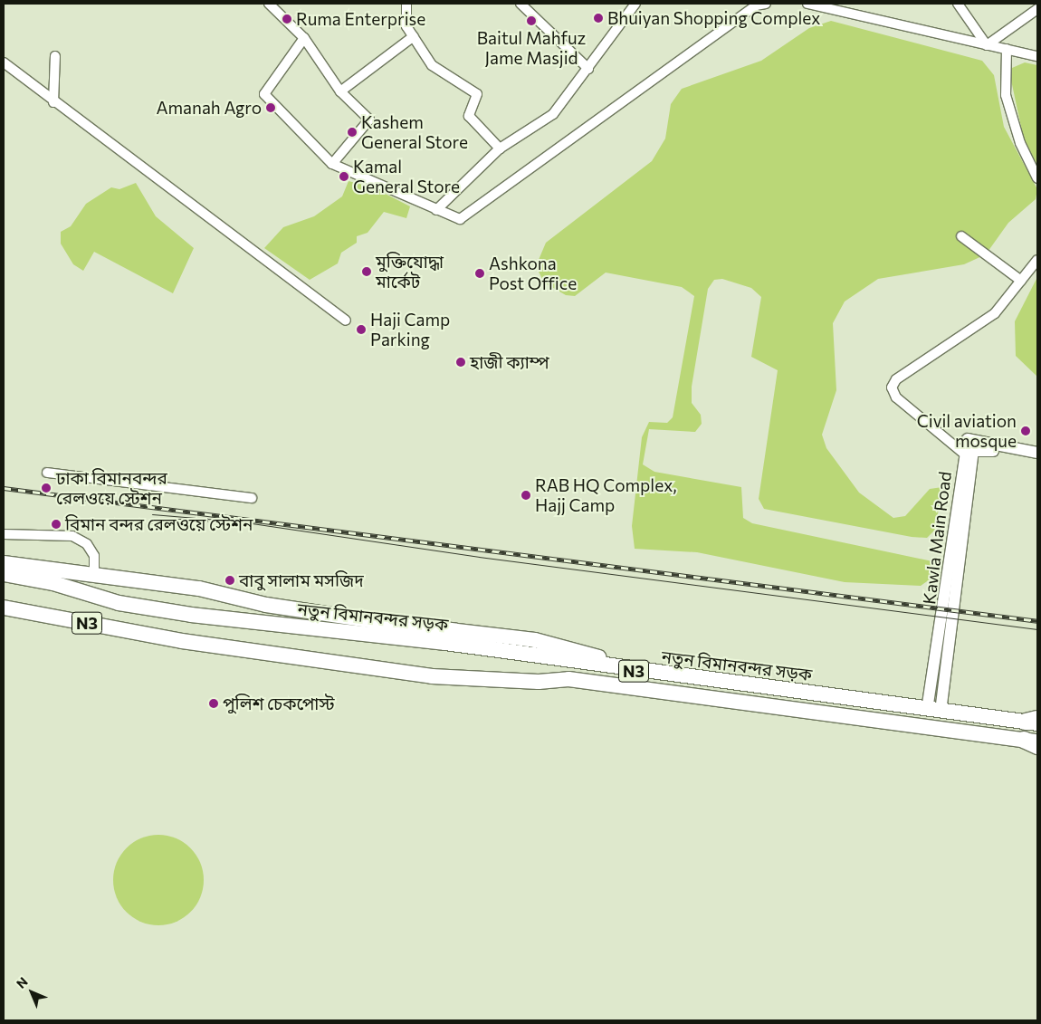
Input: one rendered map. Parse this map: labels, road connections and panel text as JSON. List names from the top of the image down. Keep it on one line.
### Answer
{"streets":{"highway":["নতুন বিমানবন্দর সড়ক","N3"],"street":["Kawla Main Road"]},"crossings":[["Kawla Main Road","নতুন বিমানবন্দর সড়ক"]],"places":["Bhuiyan Shopping Complex","Ruma Enterprise","Baitul Mahfuz Jame Masjid","Amanah Agro","Kashem General Store","Kamal General Store","মুক্তিযোদ্ধা মার্কেট","Ashkona Post Office","Haji Camp Parking","হাজী ক্যাম্প","Civil aviation mosque","ঢাকা বিমানবন্দর রেলওয়ে স্টেশন","RAB HQ Complex, Hajj Camp","বিমান বন্দর রেলওয়ে স্টেশন","বাবু সালাম মসজিদ","পুলিশ চেকপোস্ট"],"north":"top left"}
